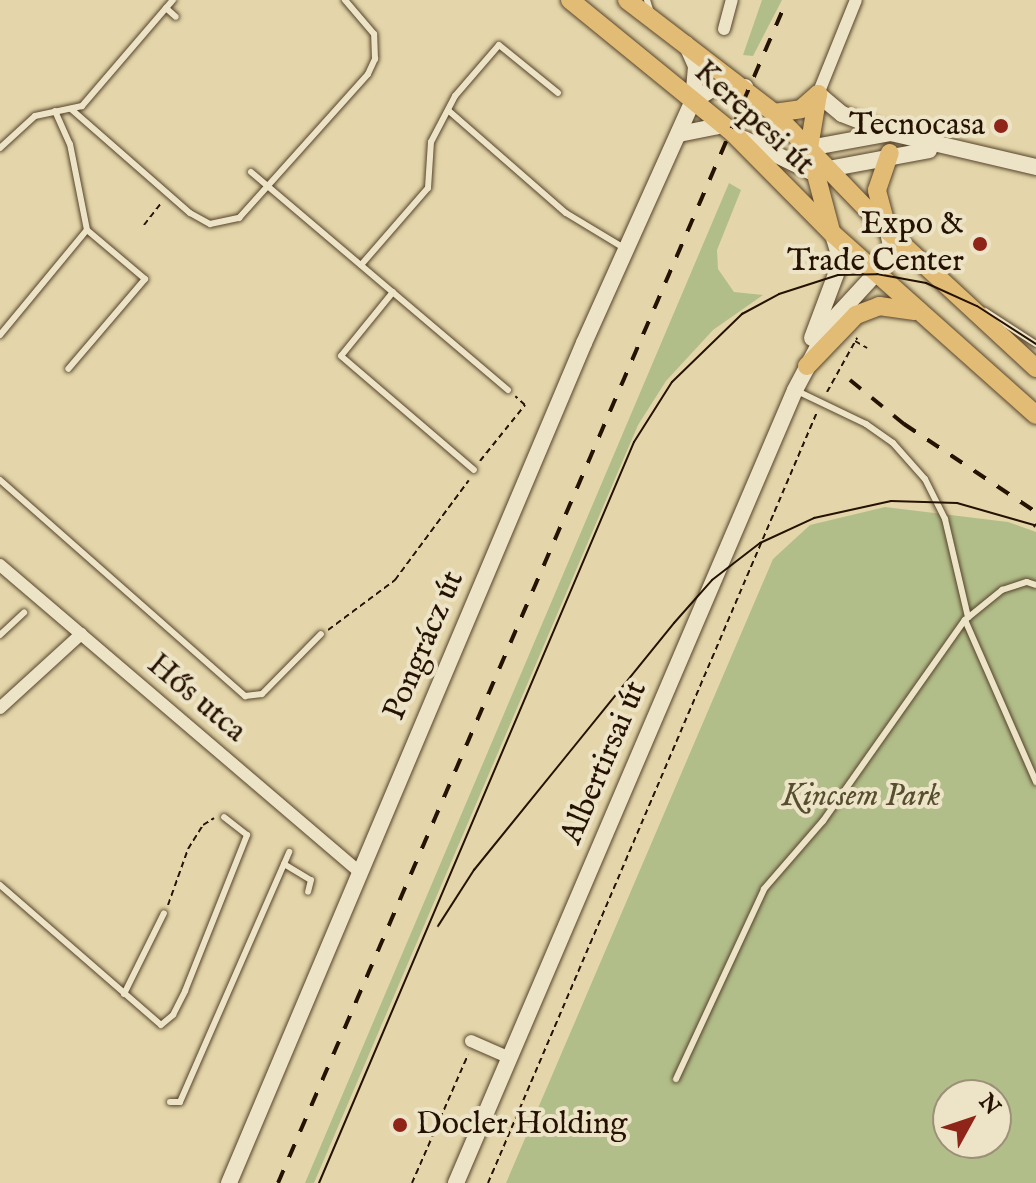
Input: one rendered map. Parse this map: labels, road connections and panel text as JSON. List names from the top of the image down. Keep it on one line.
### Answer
{"streets":{"main road":["Kerepesi út"],"street":["Pongrácz út","Hős utca","Albertirsai út"]},"crossings":[["Kerepesi út","Pongrácz út"],["Kerepesi út","Albertirsai út"],["Pongrácz út","Hős utca"]],"parks":["Kincsem Park"],"places":["Tecnocasa","Expo & Trade Center","Docler Holding"],"north":"top right"}
